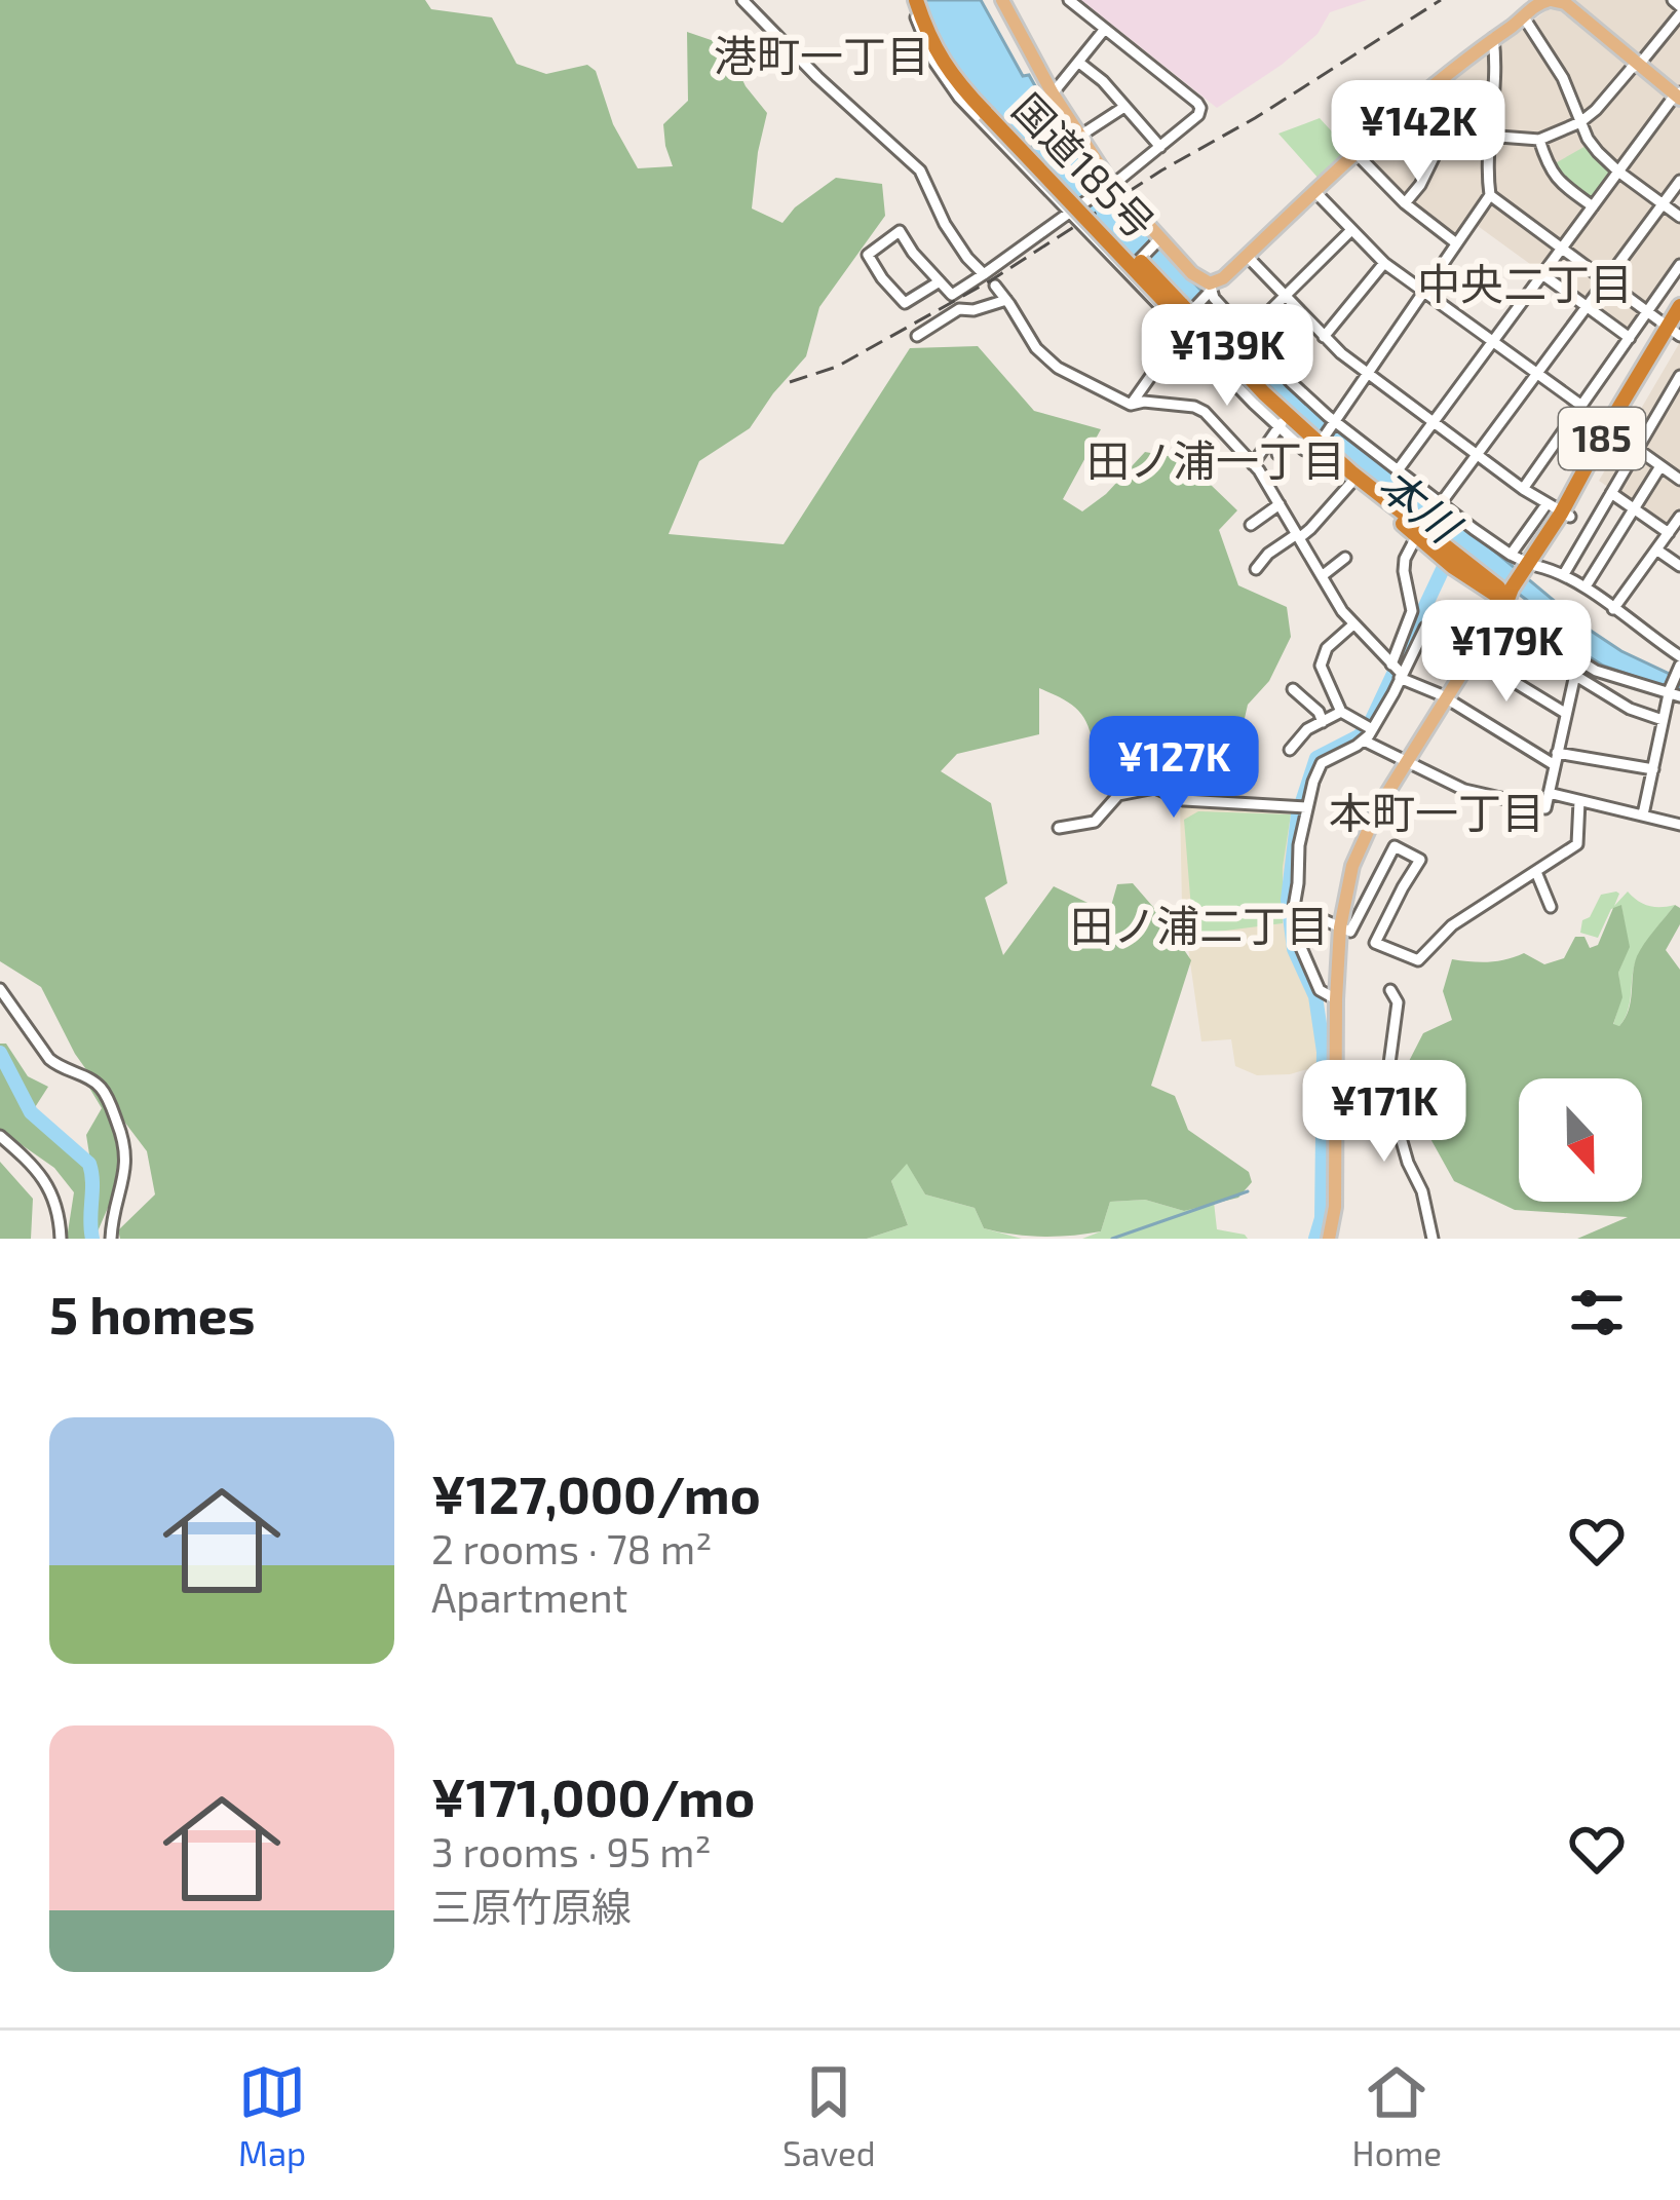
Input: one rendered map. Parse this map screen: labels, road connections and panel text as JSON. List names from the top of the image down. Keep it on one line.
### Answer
{"streets":{"highway":["国道185号","185"]},"crossings":[["国道185号","185"]],"districts":["港町一丁目","中央二丁目","田ノ浦一丁目","本町一丁目","田ノ浦二丁目"],"water":["本川"],"north":"bottom","page":{"price":["¥142K","¥139K","¥179K","¥127K","¥171K"],"heading":"5 homes","list":[{"name":"¥127,000/mo","note":"2 rooms · 78 m² · Apartment"},{"name":"¥171,000/mo","note":"3 rooms · 95 m² · 三原竹原線"}],"tabs":["Map","Saved","Home"]}}
